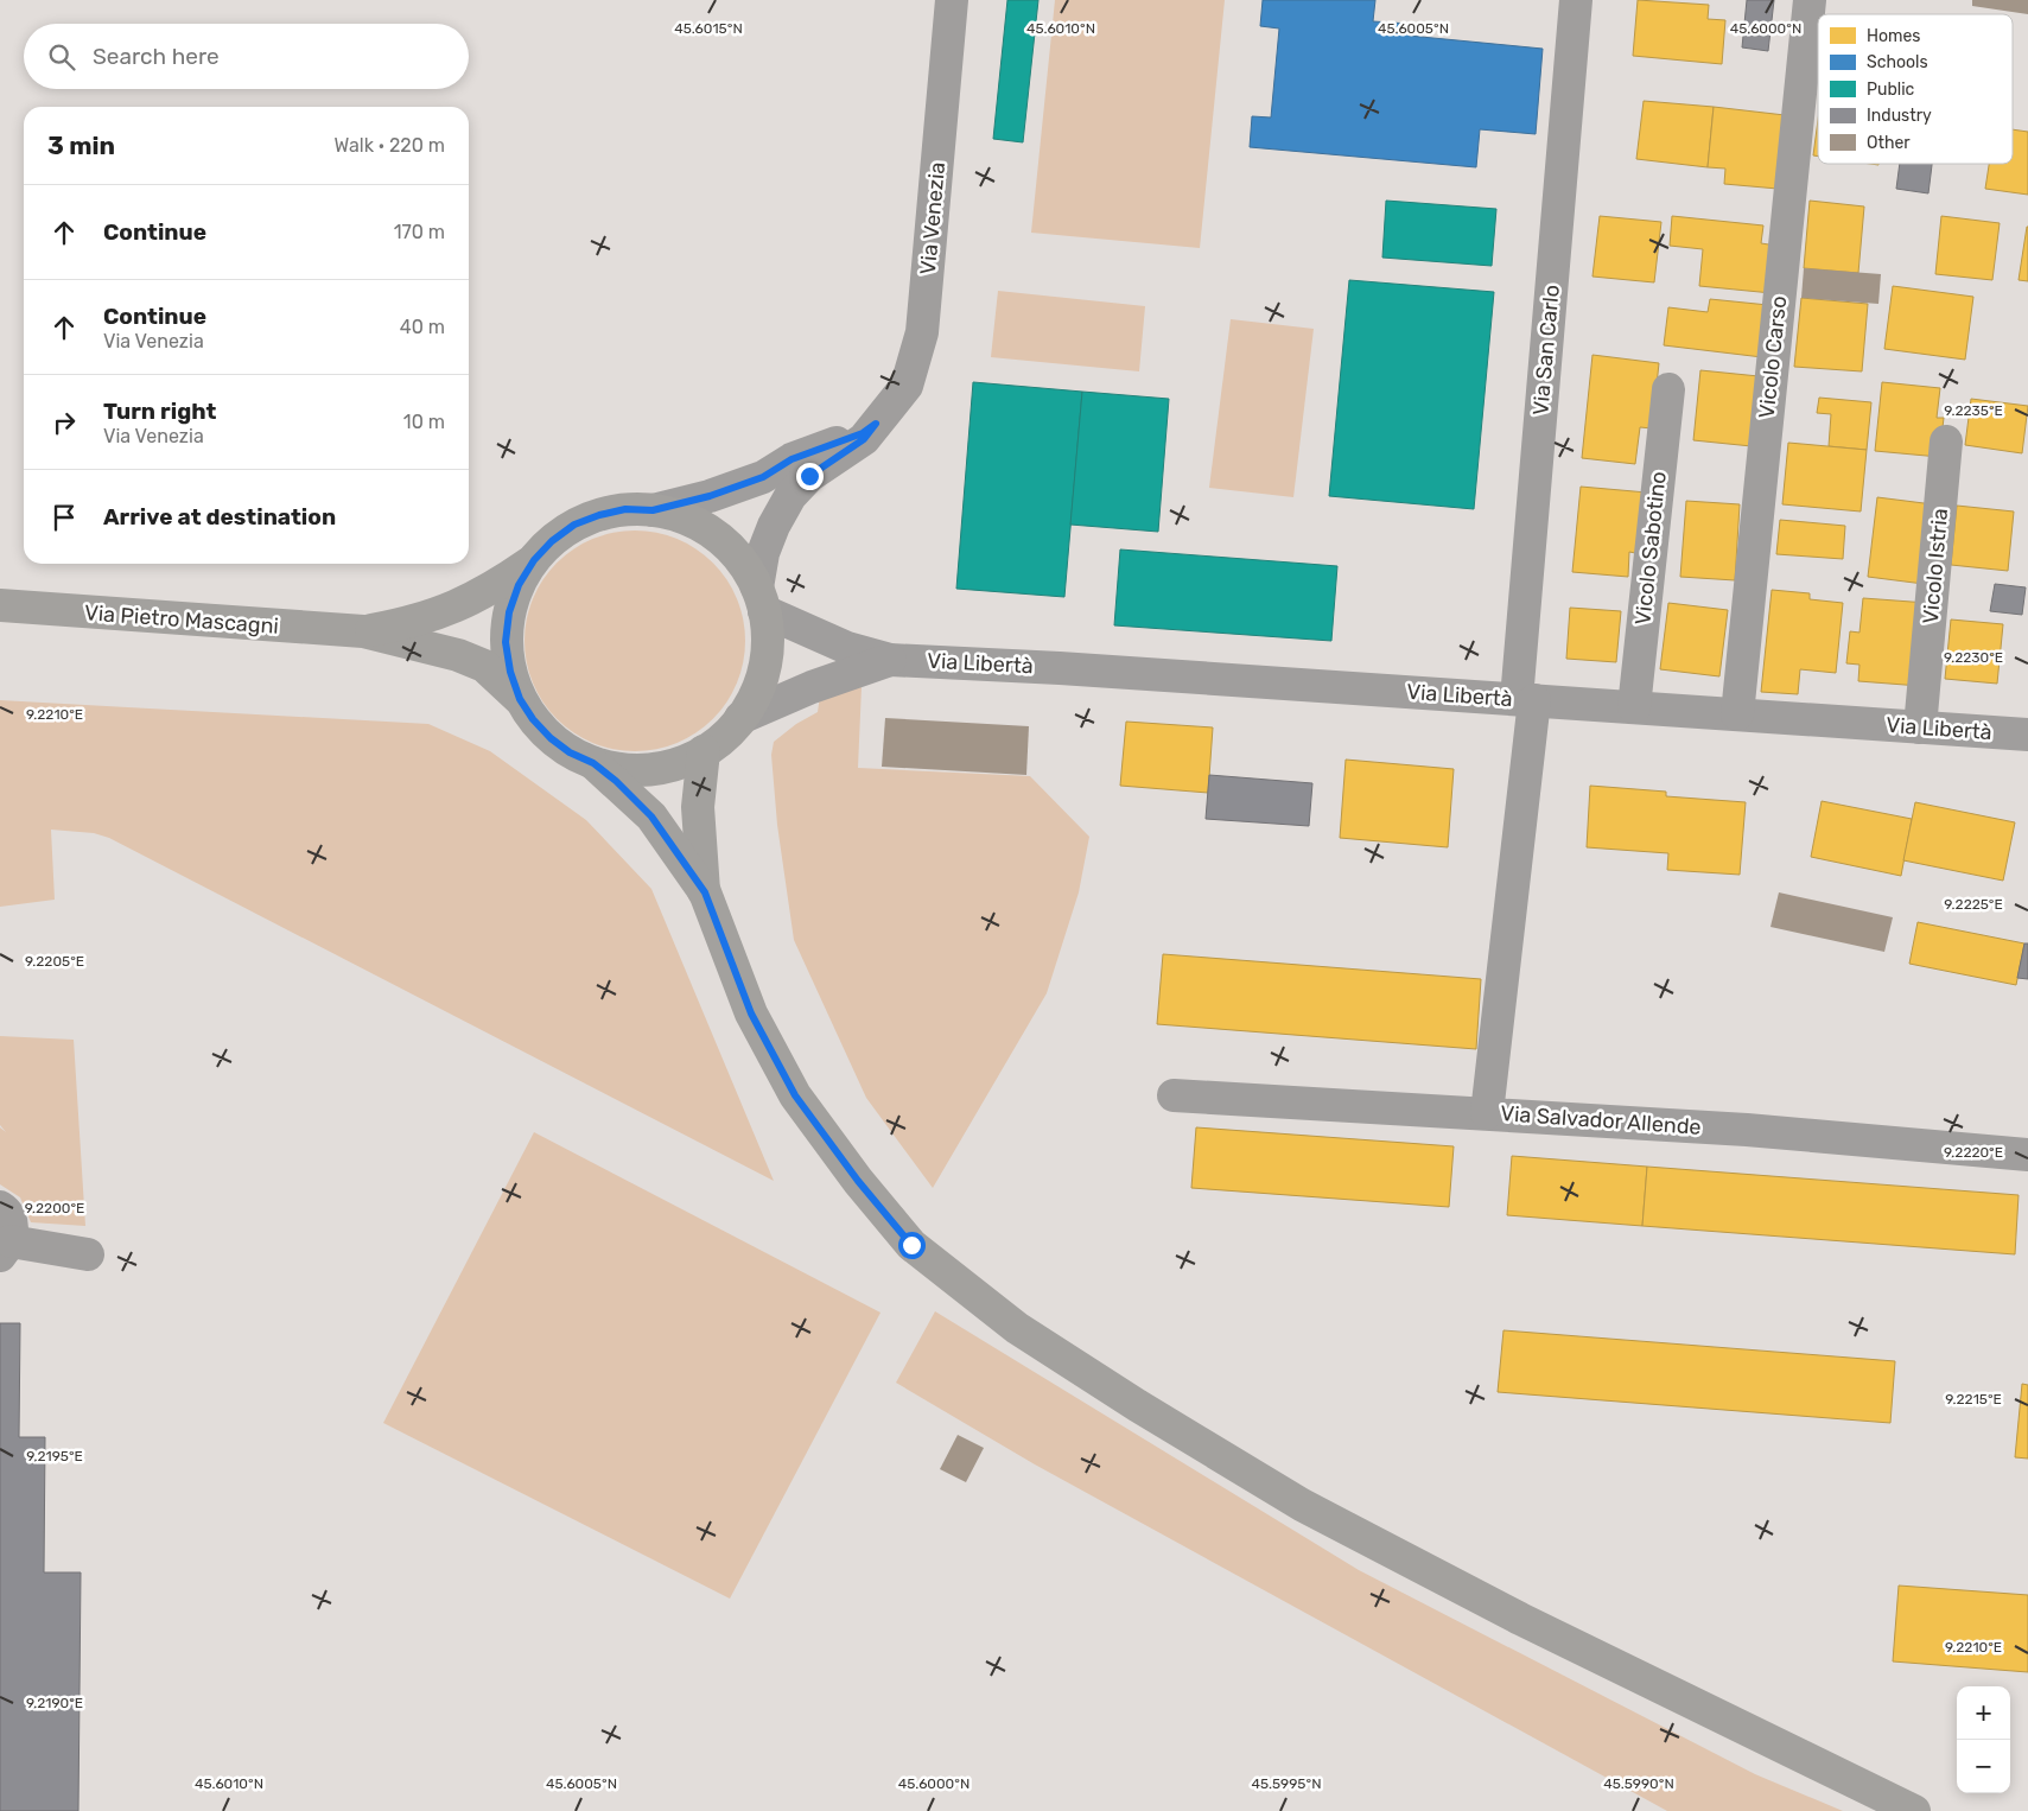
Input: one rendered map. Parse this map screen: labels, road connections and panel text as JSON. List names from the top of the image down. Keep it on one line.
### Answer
{"streets":{"main road":["Via Pietro Mascagni"],"street":["Via Venezia","Via San Carlo","Vicolo Carso","Vicolo Sabotino","Vicolo Istria","Via Libertà","Via Salvador Allende"]},"crossings":[["Via Venezia","Via Libertà"],["Via San Carlo","Via Libertà"],["Via San Carlo","Via Salvador Allende"],["Vicolo Carso","Via Libertà"],["Vicolo Sabotino","Via Libertà"],["Vicolo Istria","Via Libertà"]],"legend":["Homes","Schools","Public","Industry","Other"],"page":{"search":"Search here","heading":["3 min","Walk · 220 m"],"list":[["Continue","170 m"],["Continue","Via Venezia","40 m"],["Turn right","Via Venezia","10 m"],"Arrive at destination"],"map_buttons":["+","−"]},"coordinates":["45.6015°N","45.6010°N","45.6005°N","45.6000°N","9.2235°E","9.2230°E","9.2210°E","9.2225°E","9.2205°E","9.2220°E","9.2200°E","9.2215°E","9.2195°E","9.2190°E","45.5995°N","45.5990°N"]}
